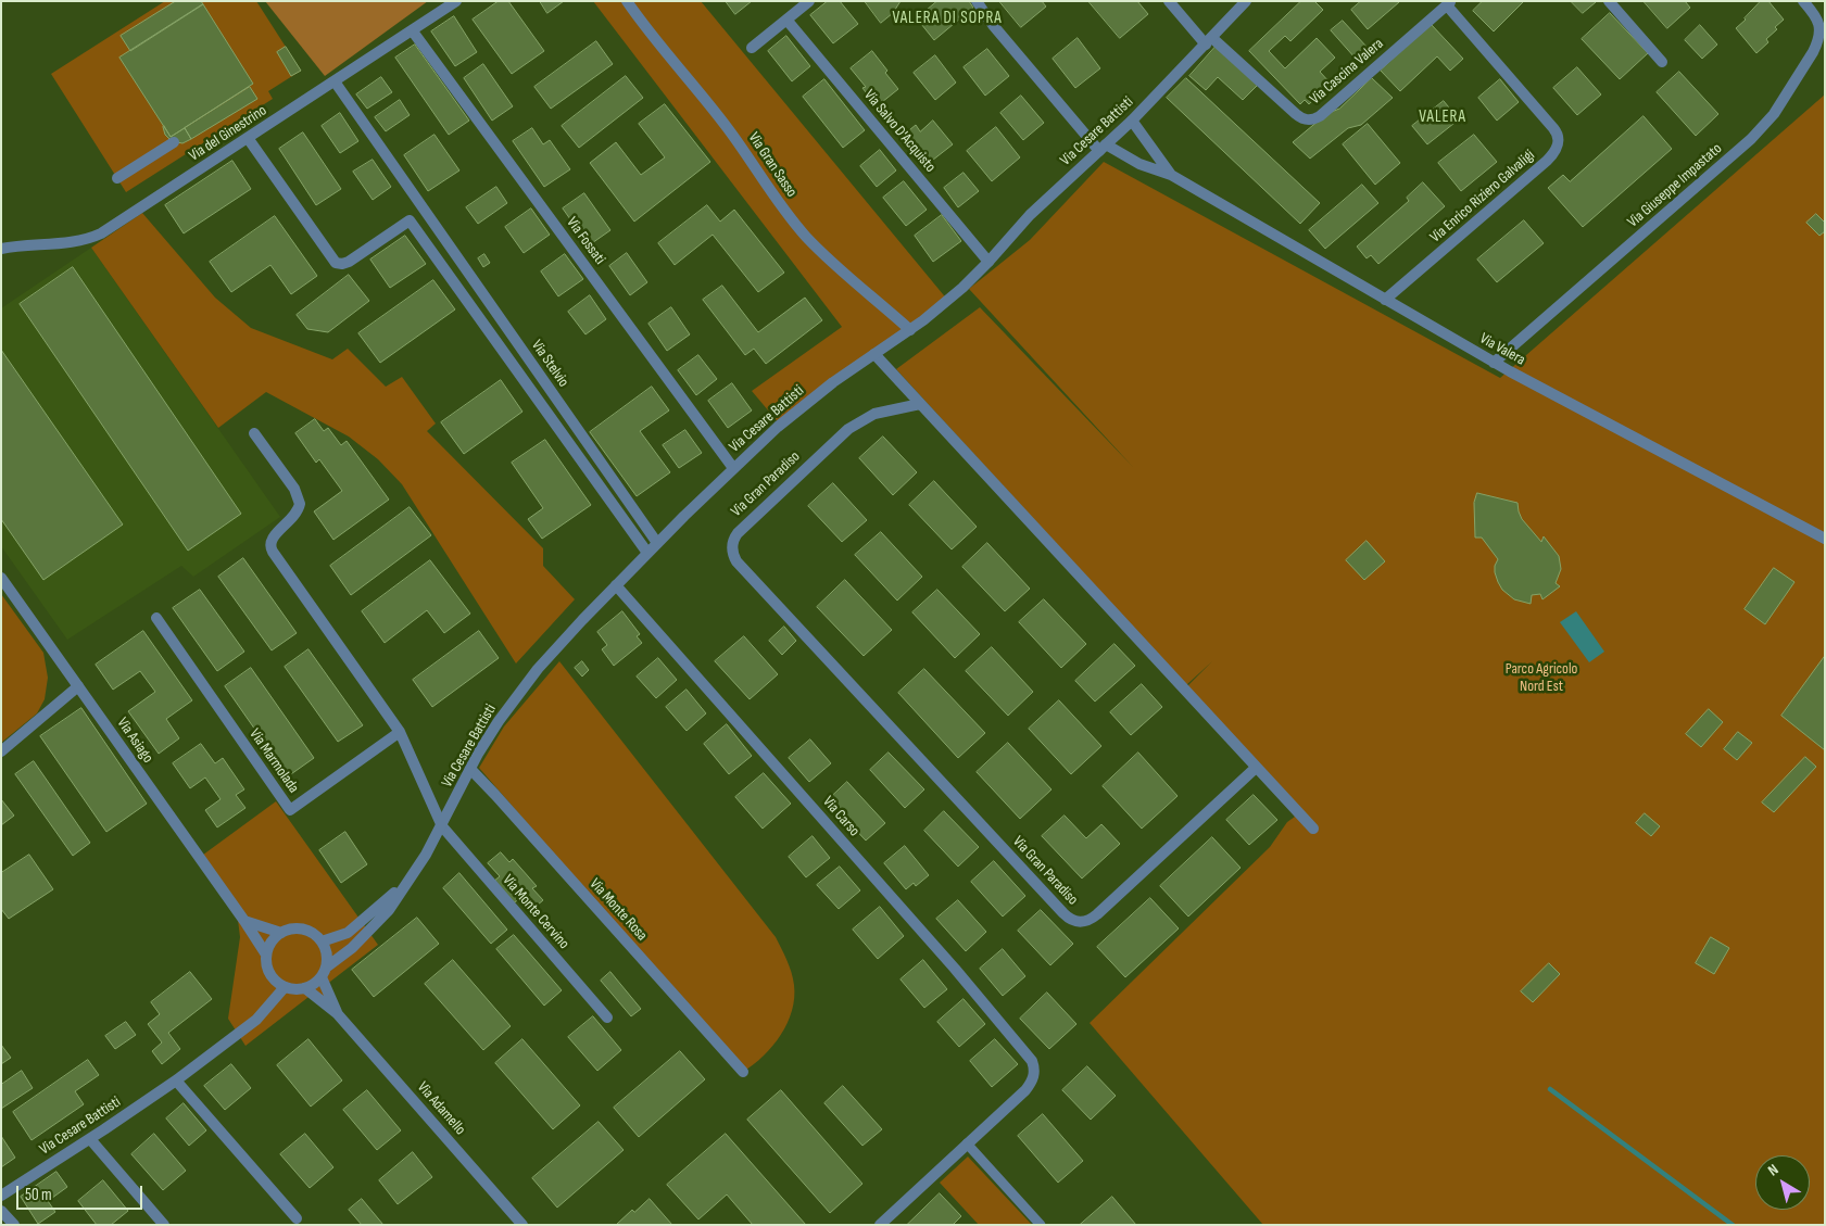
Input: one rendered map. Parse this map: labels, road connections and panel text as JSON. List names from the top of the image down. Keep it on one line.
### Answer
{"streets":{"street":["Via Cascina Valera","Via Salvo D'Acquisto","Via Cesare Battisti","Via del Ginestrino","Via Gran Sasso","Via Giuseppe Impastato","Via Enrico Riziero Galvaligi","Via Fossati","Via Valera","Via Stelvio","Via Gran Paradiso","Via Asiago","Via Marmolada","Via Carso","Via Monte Rosa","Via Monte Cervino","Via Adamello"]},"crossings":[["Via Cascina Valera","Via Cesare Battisti"],["Via Cascina Valera","Via Enrico Riziero Galvaligi"],["Via Salvo D'Acquisto","Via Cesare Battisti"],["Via Cesare Battisti","Via Gran Sasso"],["Via Cesare Battisti","Via Fossati"],["Via Cesare Battisti","Via Valera"],["Via Cesare Battisti","Via Stelvio"],["Via Cesare Battisti","Via Asiago"],["Via Cesare Battisti","Via Carso"],["Via Cesare Battisti","Via Monte Rosa"],["Via Cesare Battisti","Via Monte Cervino"],["Via Cesare Battisti","Via Adamello"],["Via del Ginestrino","Via Fossati"],["Via del Ginestrino","Via Stelvio"],["Via Giuseppe Impastato","Via Valera"],["Via Enrico Riziero Galvaligi","Via Valera"],["Via Asiago","Via Adamello"]],"districts":["VALERA DI SOPRA","VALERA"],"parks":["Parco Agricolo Nord Est"],"scale_bar":"50 m","north":"top left"}
